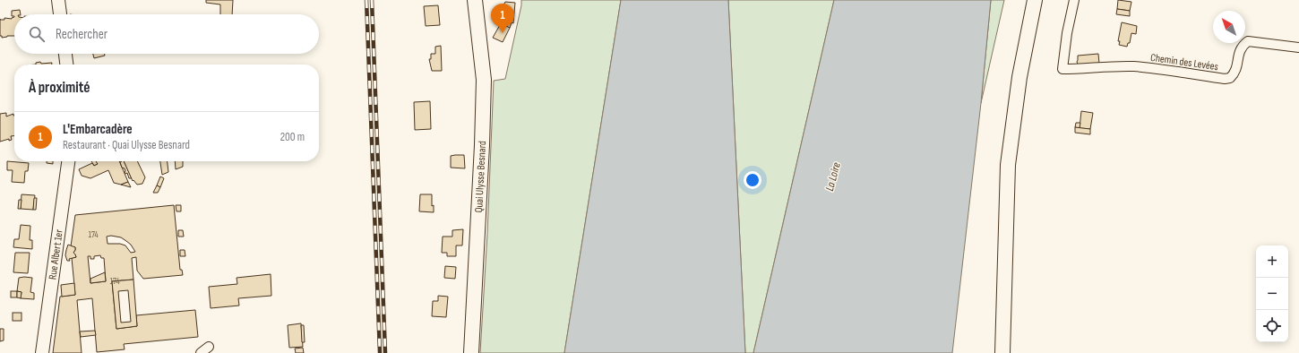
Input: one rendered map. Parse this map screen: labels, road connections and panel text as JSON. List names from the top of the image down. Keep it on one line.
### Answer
{"streets":{"main road":["Quai Ulysse Besnard"],"street":["Chemin des Levées","Rue Albert 1er"]},"water":["La Loire"],"house_numbers":["174","174"],"north":"top left","page":{"pins":"1","search":"Rechercher","heading":"À proximité","list":[{"mark":"1","name":"L'Embarcadère","note":"Restaurant · Quai Ulysse Besnard","value":"200 m"}],"map_buttons":["+","−"]}}
